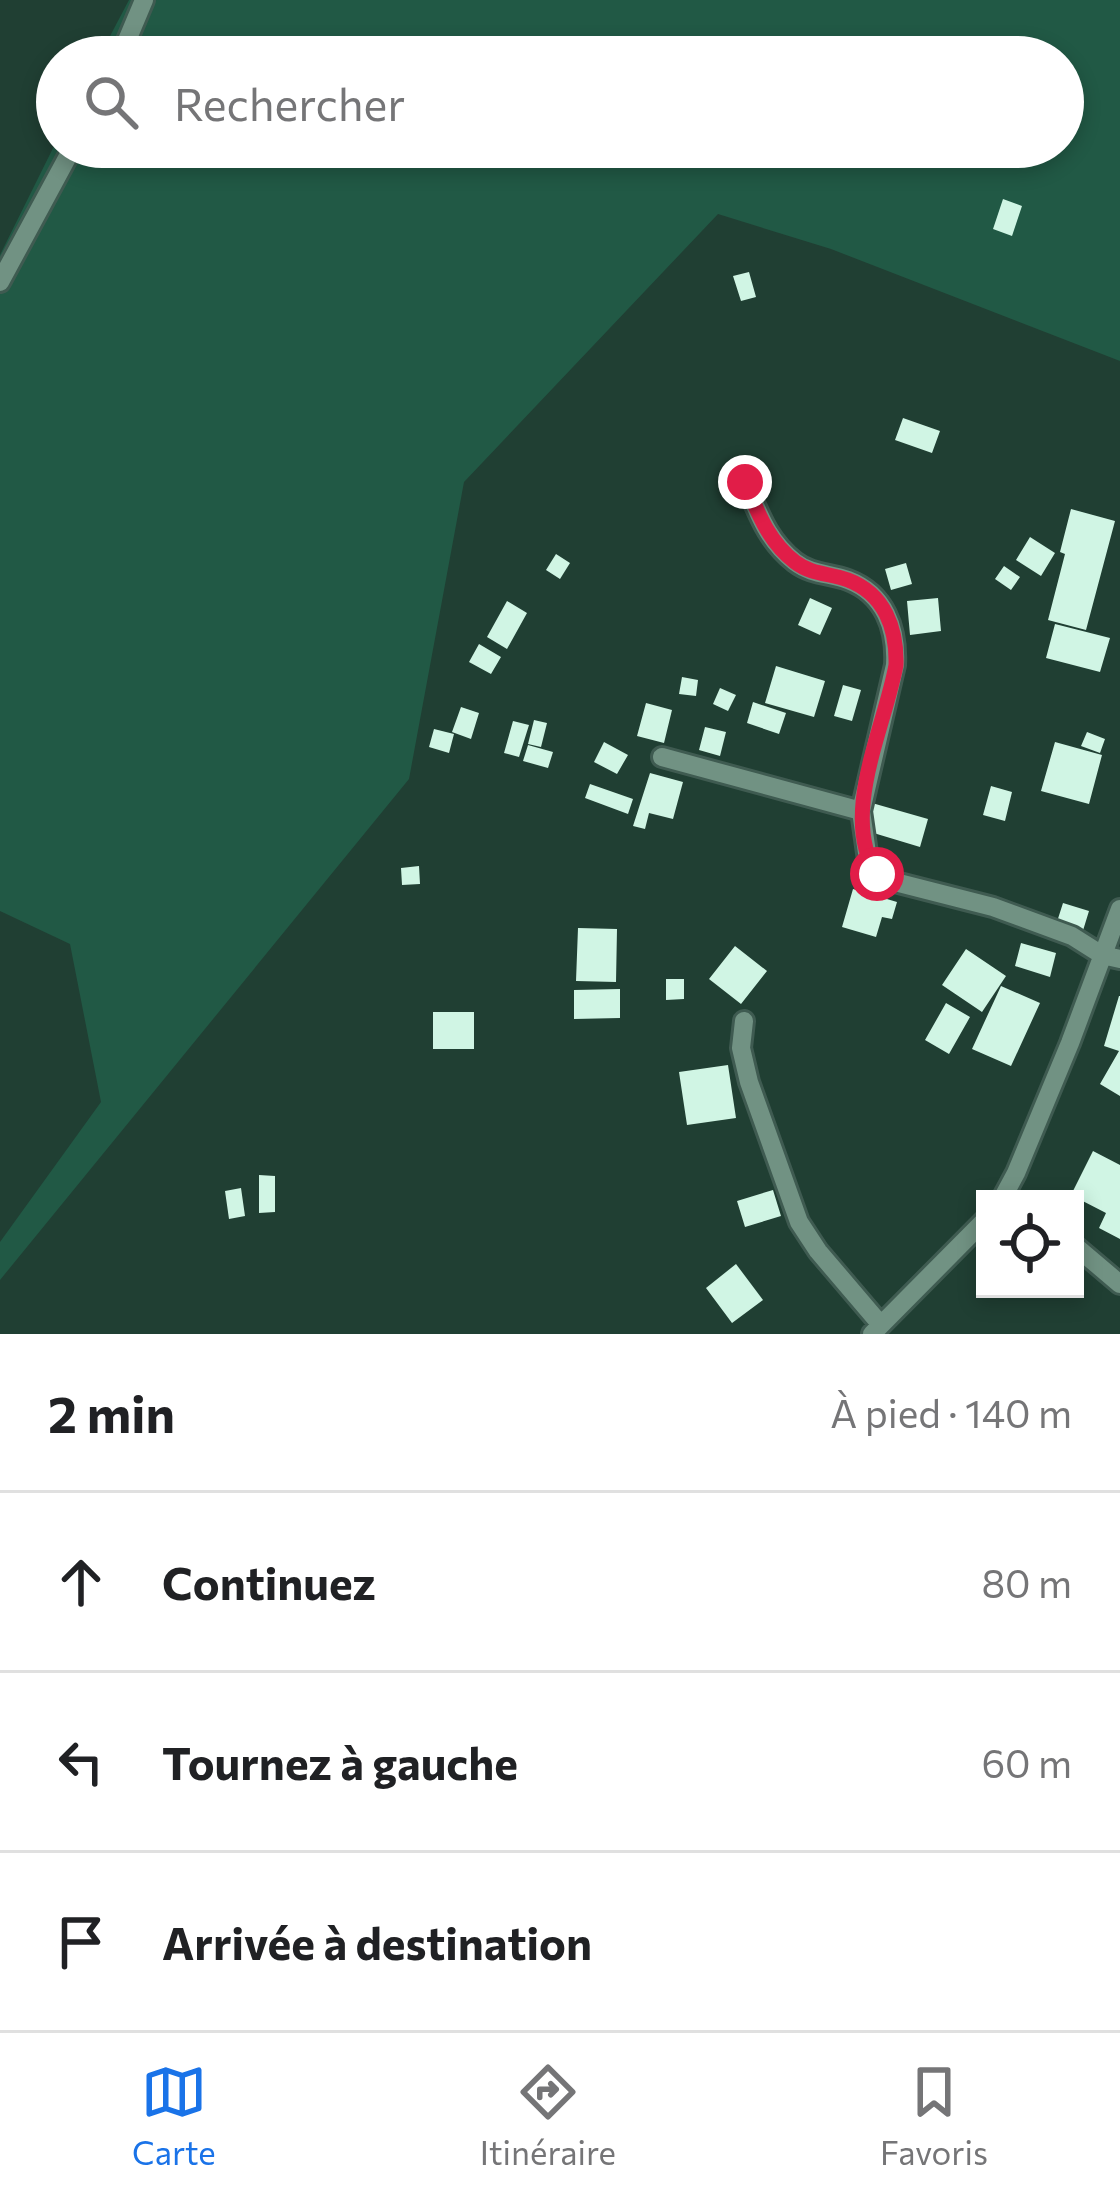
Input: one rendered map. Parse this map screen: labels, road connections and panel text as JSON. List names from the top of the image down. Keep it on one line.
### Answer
{"page":{"search":"Rechercher","heading":["2 min","À pied · 140 m"],"list":[["Continuez","80 m"],["Tournez à gauche","60 m"],"Arrivée à destination"],"nav":["Carte","Itinéraire","Favoris"]}}
